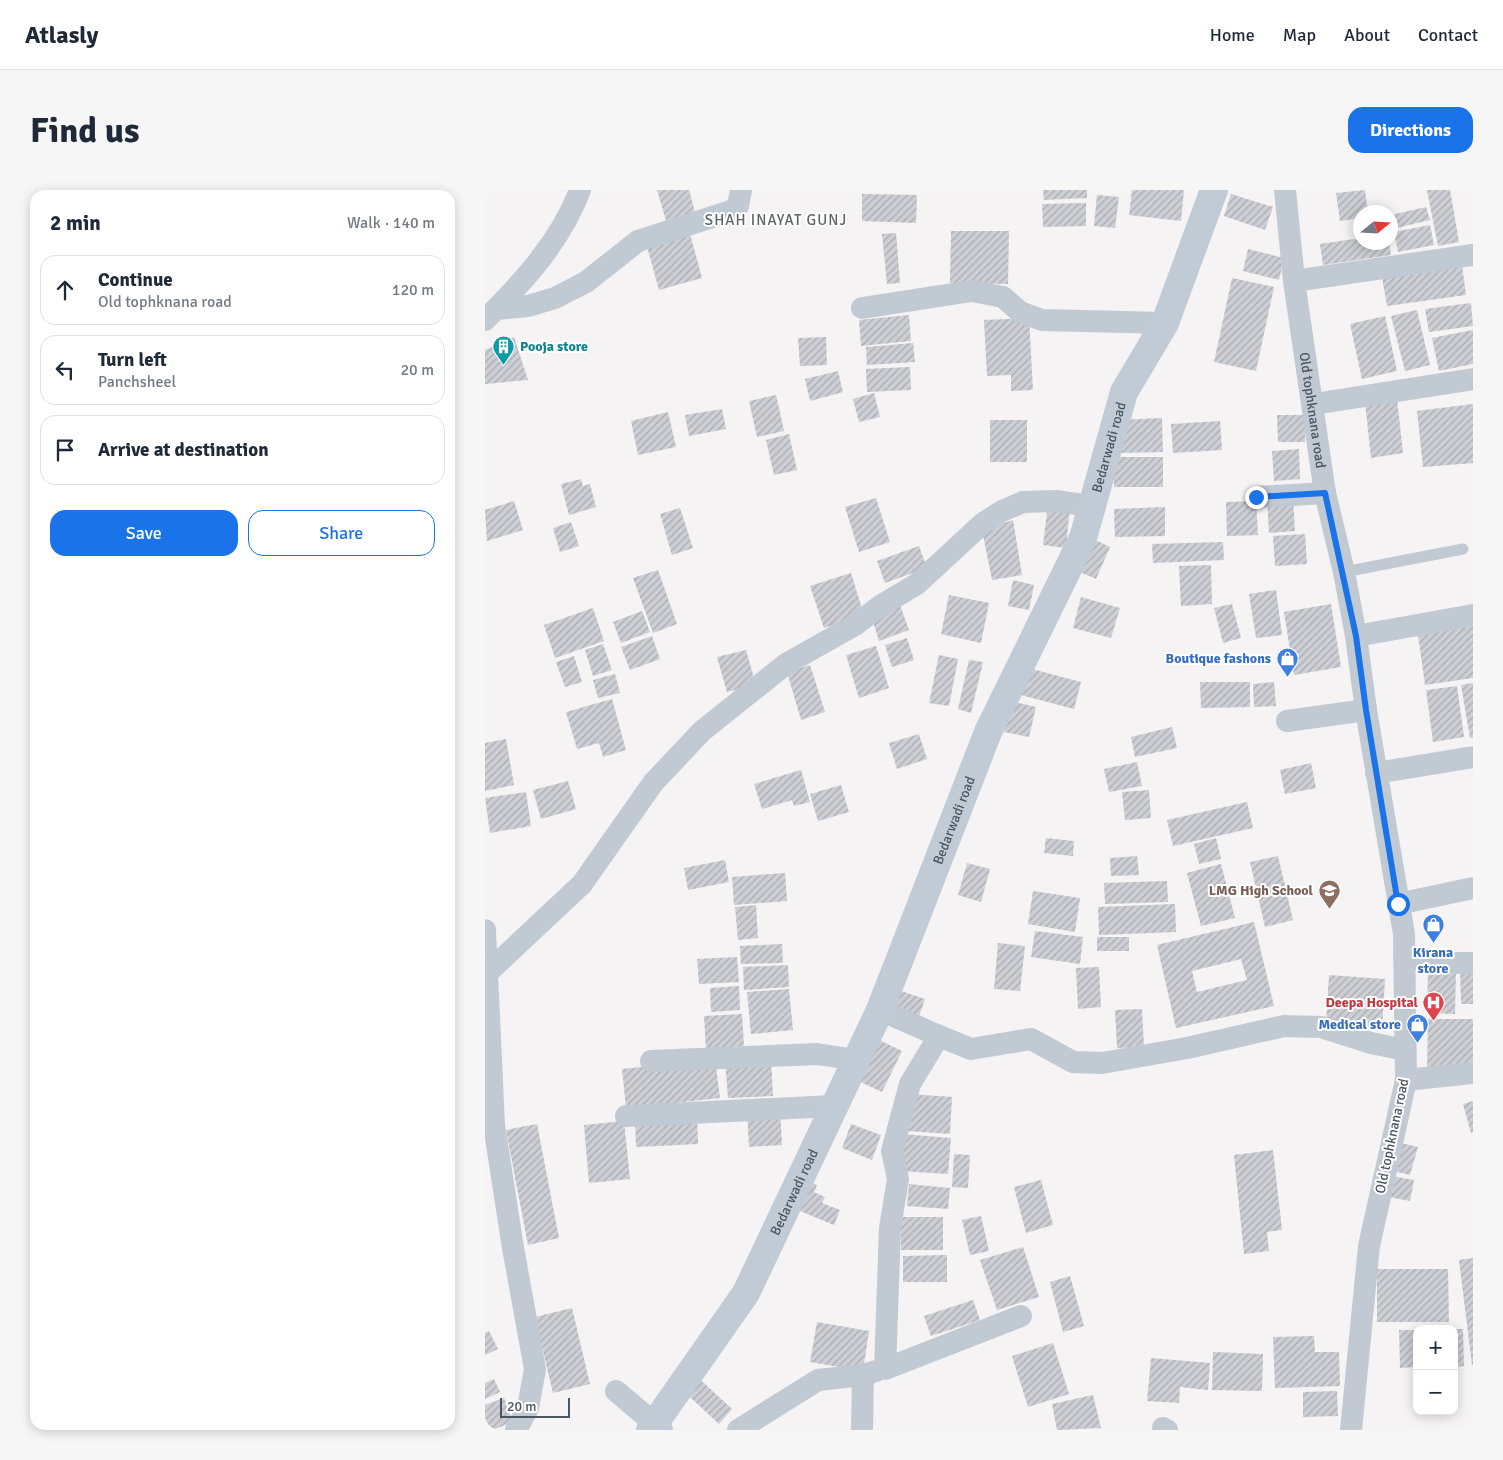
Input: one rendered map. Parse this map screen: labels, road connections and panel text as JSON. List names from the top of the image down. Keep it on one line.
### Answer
{"streets":{"street":["Old tophknana road","Bedarwadi road"]},"districts":["SHAH INAYAT GUNJ"],"places":{"building":["Pooja store"],"shop":["Boutique fashons","Kirana store","Medical store"],"school or university":["LMG High School"],"hospital":["Deepa Hospital"]},"scale_bar":"20 m","north":"right","page":{"header":"Atlasly","nav":["Home","Map","About","Contact"],"buttons":["Directions",["Save","Share"]],"title":"Find us","heading":["2 min","Walk · 140 m"],"list":[["Continue","Old tophknana road","120 m"],["Turn left","Panchsheel","20 m"],"Arrive at destination"],"map_buttons":["+","−"],"scale":"20 m"}}
